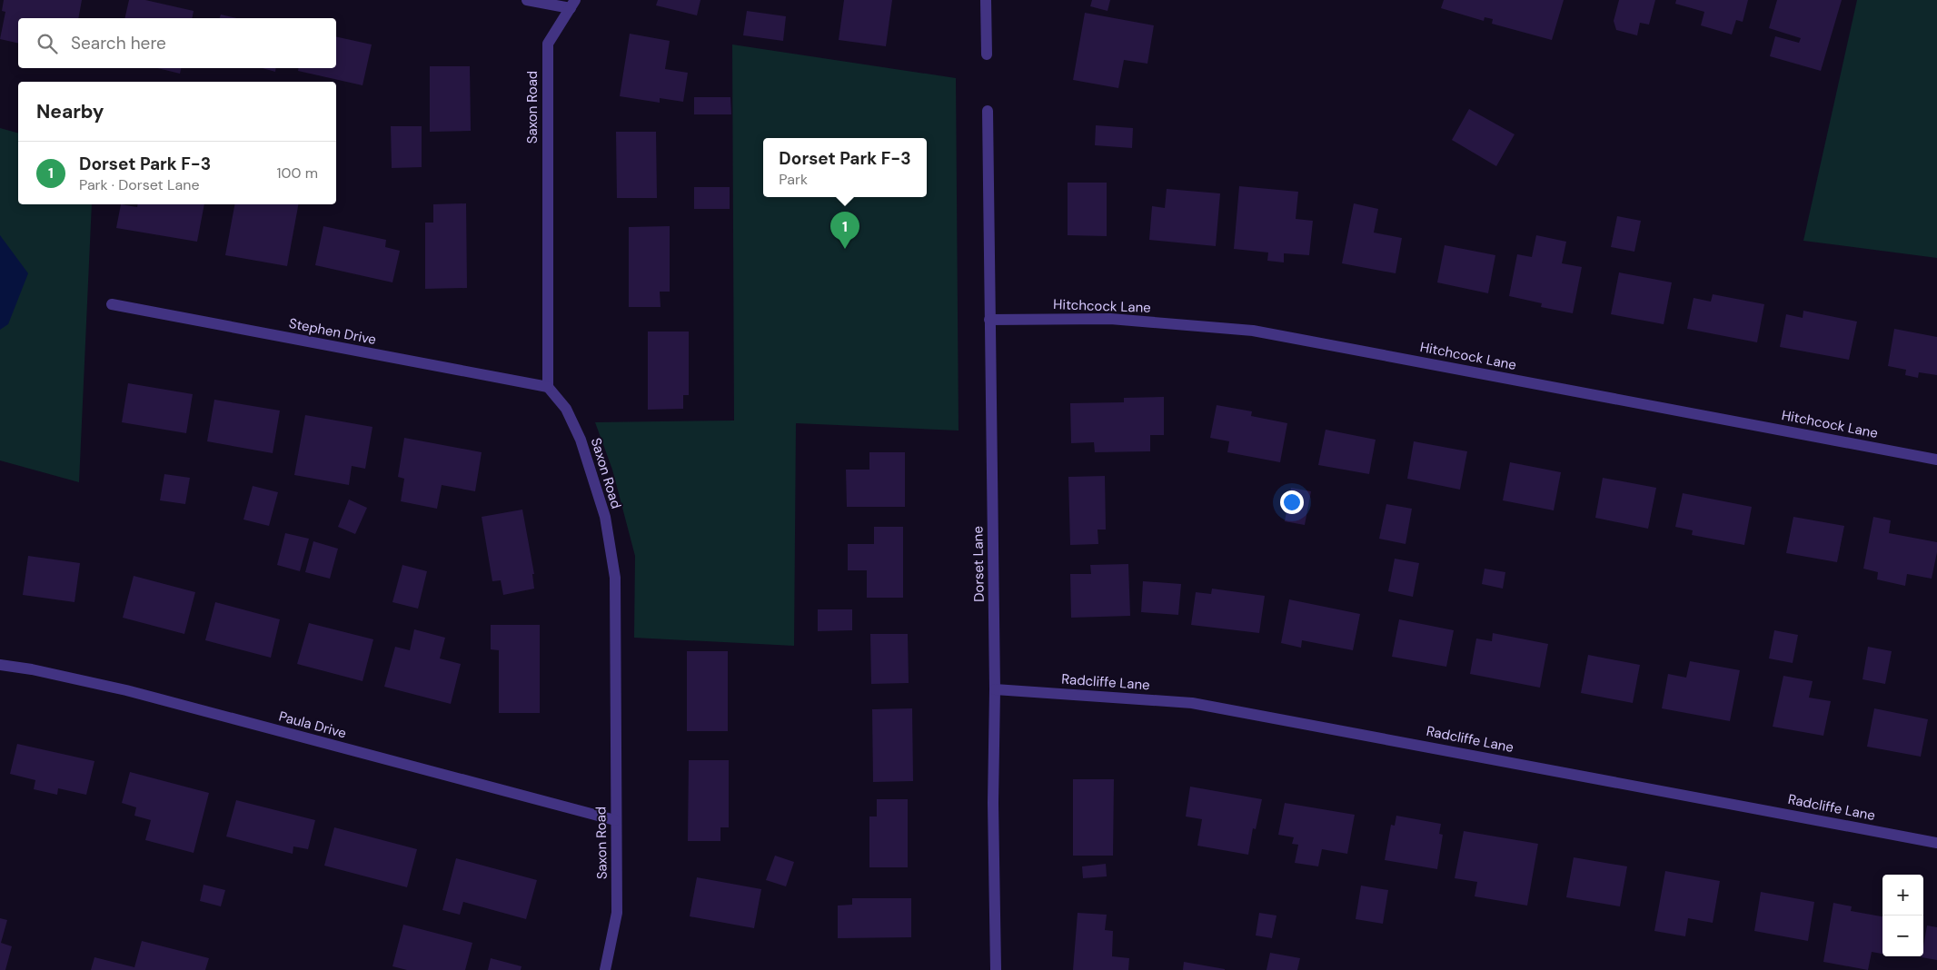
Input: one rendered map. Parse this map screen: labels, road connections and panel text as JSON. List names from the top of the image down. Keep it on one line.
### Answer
{"streets":{"street":["Saxon Road","Hitchcock Lane","Stephen Drive","Dorset Lane","Radcliffe Lane","Paula Drive"]},"crossings":[["Saxon Road","Stephen Drive"],["Saxon Road","Paula Drive"],["Hitchcock Lane","Dorset Lane"],["Dorset Lane","Radcliffe Lane"]],"page":{"search":"Search here","heading":"Nearby","popup":["Dorset Park F-3","Park"],"list":[{"mark":"1","name":"Dorset Park F-3","note":"Park · Dorset Lane","value":"100 m"}],"pins":"1","map_buttons":["+","−"]}}
